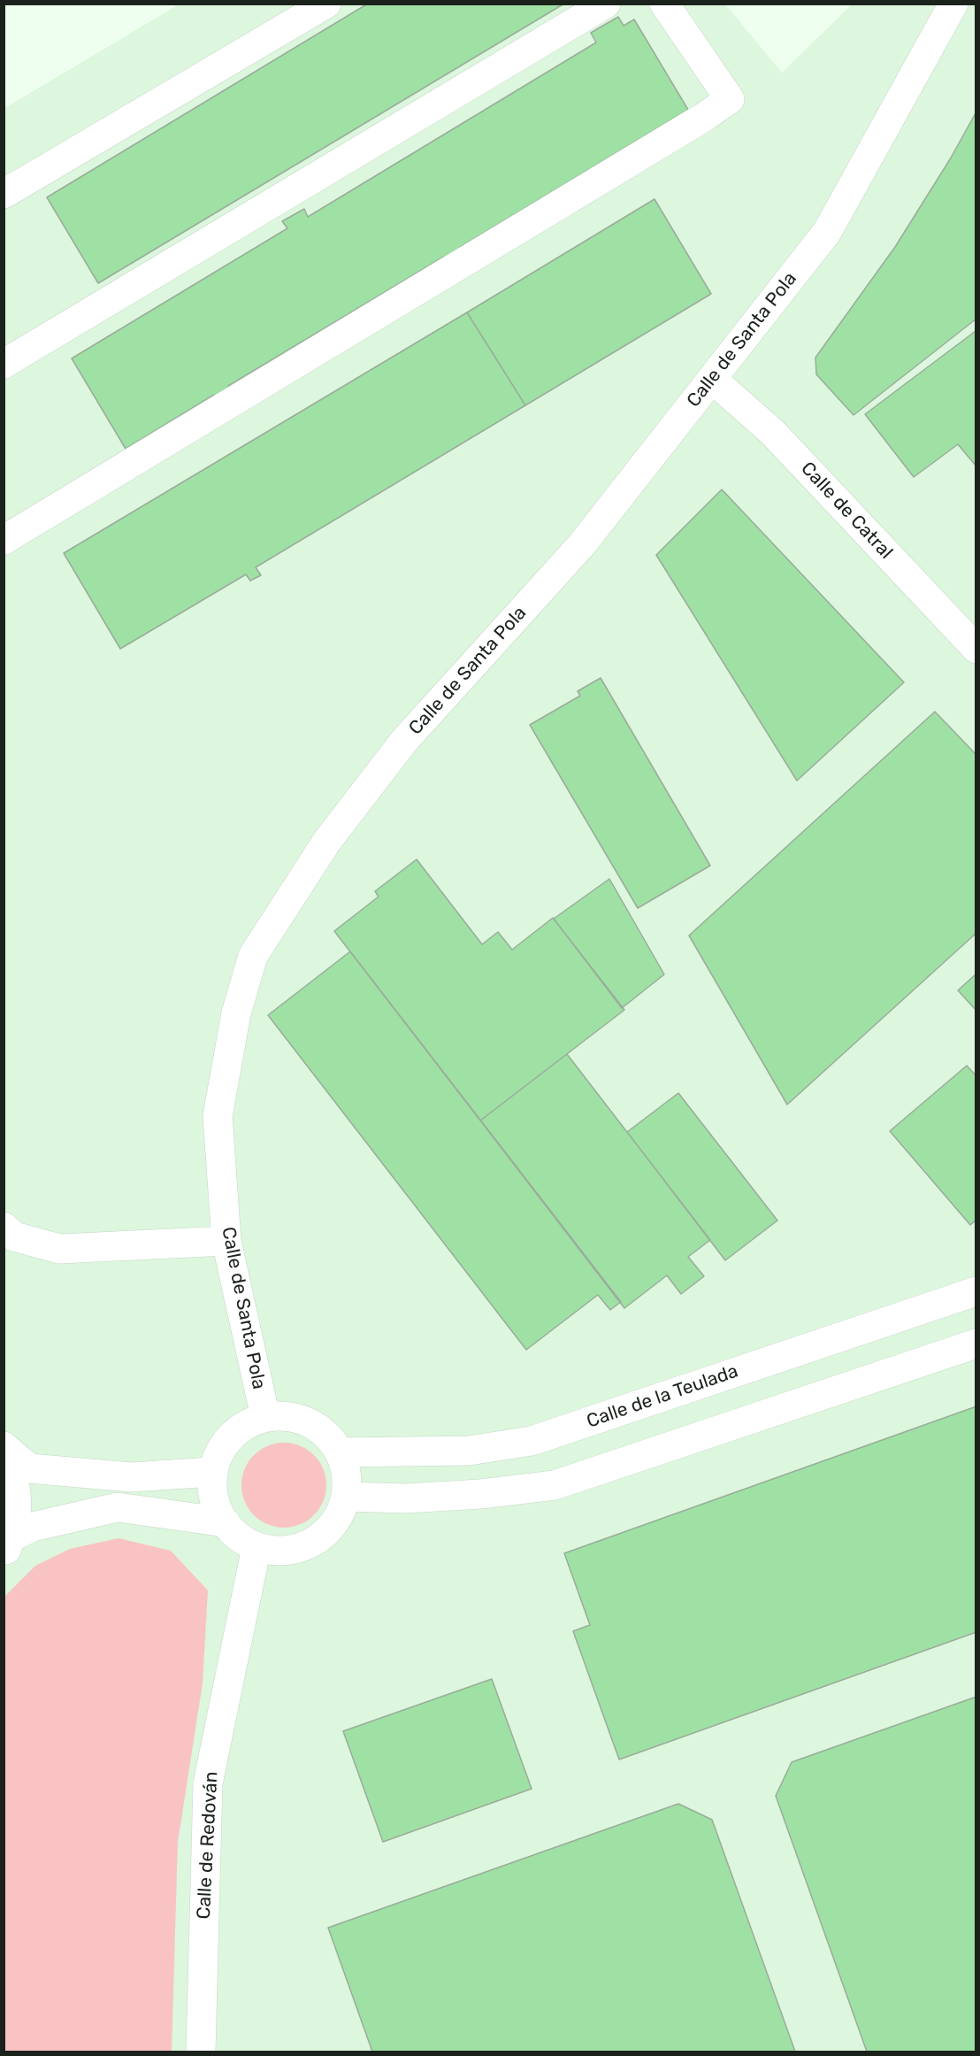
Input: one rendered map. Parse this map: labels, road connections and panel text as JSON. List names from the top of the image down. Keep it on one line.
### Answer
{"streets":{"street":["Calle de Santa Pola","Calle de Catral","Calle de la Teulada","Calle de Redován"]},"crossings":[["Calle de Santa Pola","Calle de Catral"],["Calle de Santa Pola","Calle de la Teulada"],["Calle de Santa Pola","Calle de Redován"],["Calle de la Teulada","Calle de Redován"]]}
